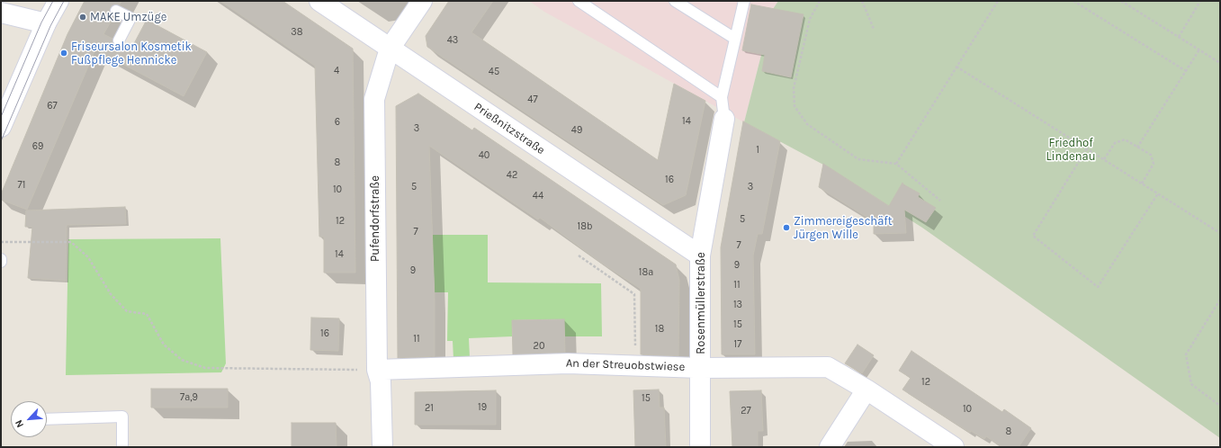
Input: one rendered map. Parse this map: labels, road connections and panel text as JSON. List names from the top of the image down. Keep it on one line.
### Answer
{"streets":{"street":["Prießnitzstraße","Pufendorfstraße","Rosenmüllerstraße","An der Streuobstwiese"]},"crossings":[["Prießnitzstraße","Pufendorfstraße"],["Prießnitzstraße","Rosenmüllerstraße"],["Pufendorfstraße","An der Streuobstwiese"],["Rosenmüllerstraße","An der Streuobstwiese"]],"parks":["Friedhof Lindenau"],"places":["MAKE Umzüge","Friseursalon Kosmetik Fußpflege Hennicke","Zimmereigeschäft Jürgen Wille"],"house_numbers":["38","43","4","45","47","67","14","6","3","49","69","1","40","8","42","16","71","5","3","10","44","5","12","18b","7","7","14","9","9","18a","11","13","15","18","16","11","17","20","12","7a,9","15","19","21","10","27","8"],"north":"bottom left"}
